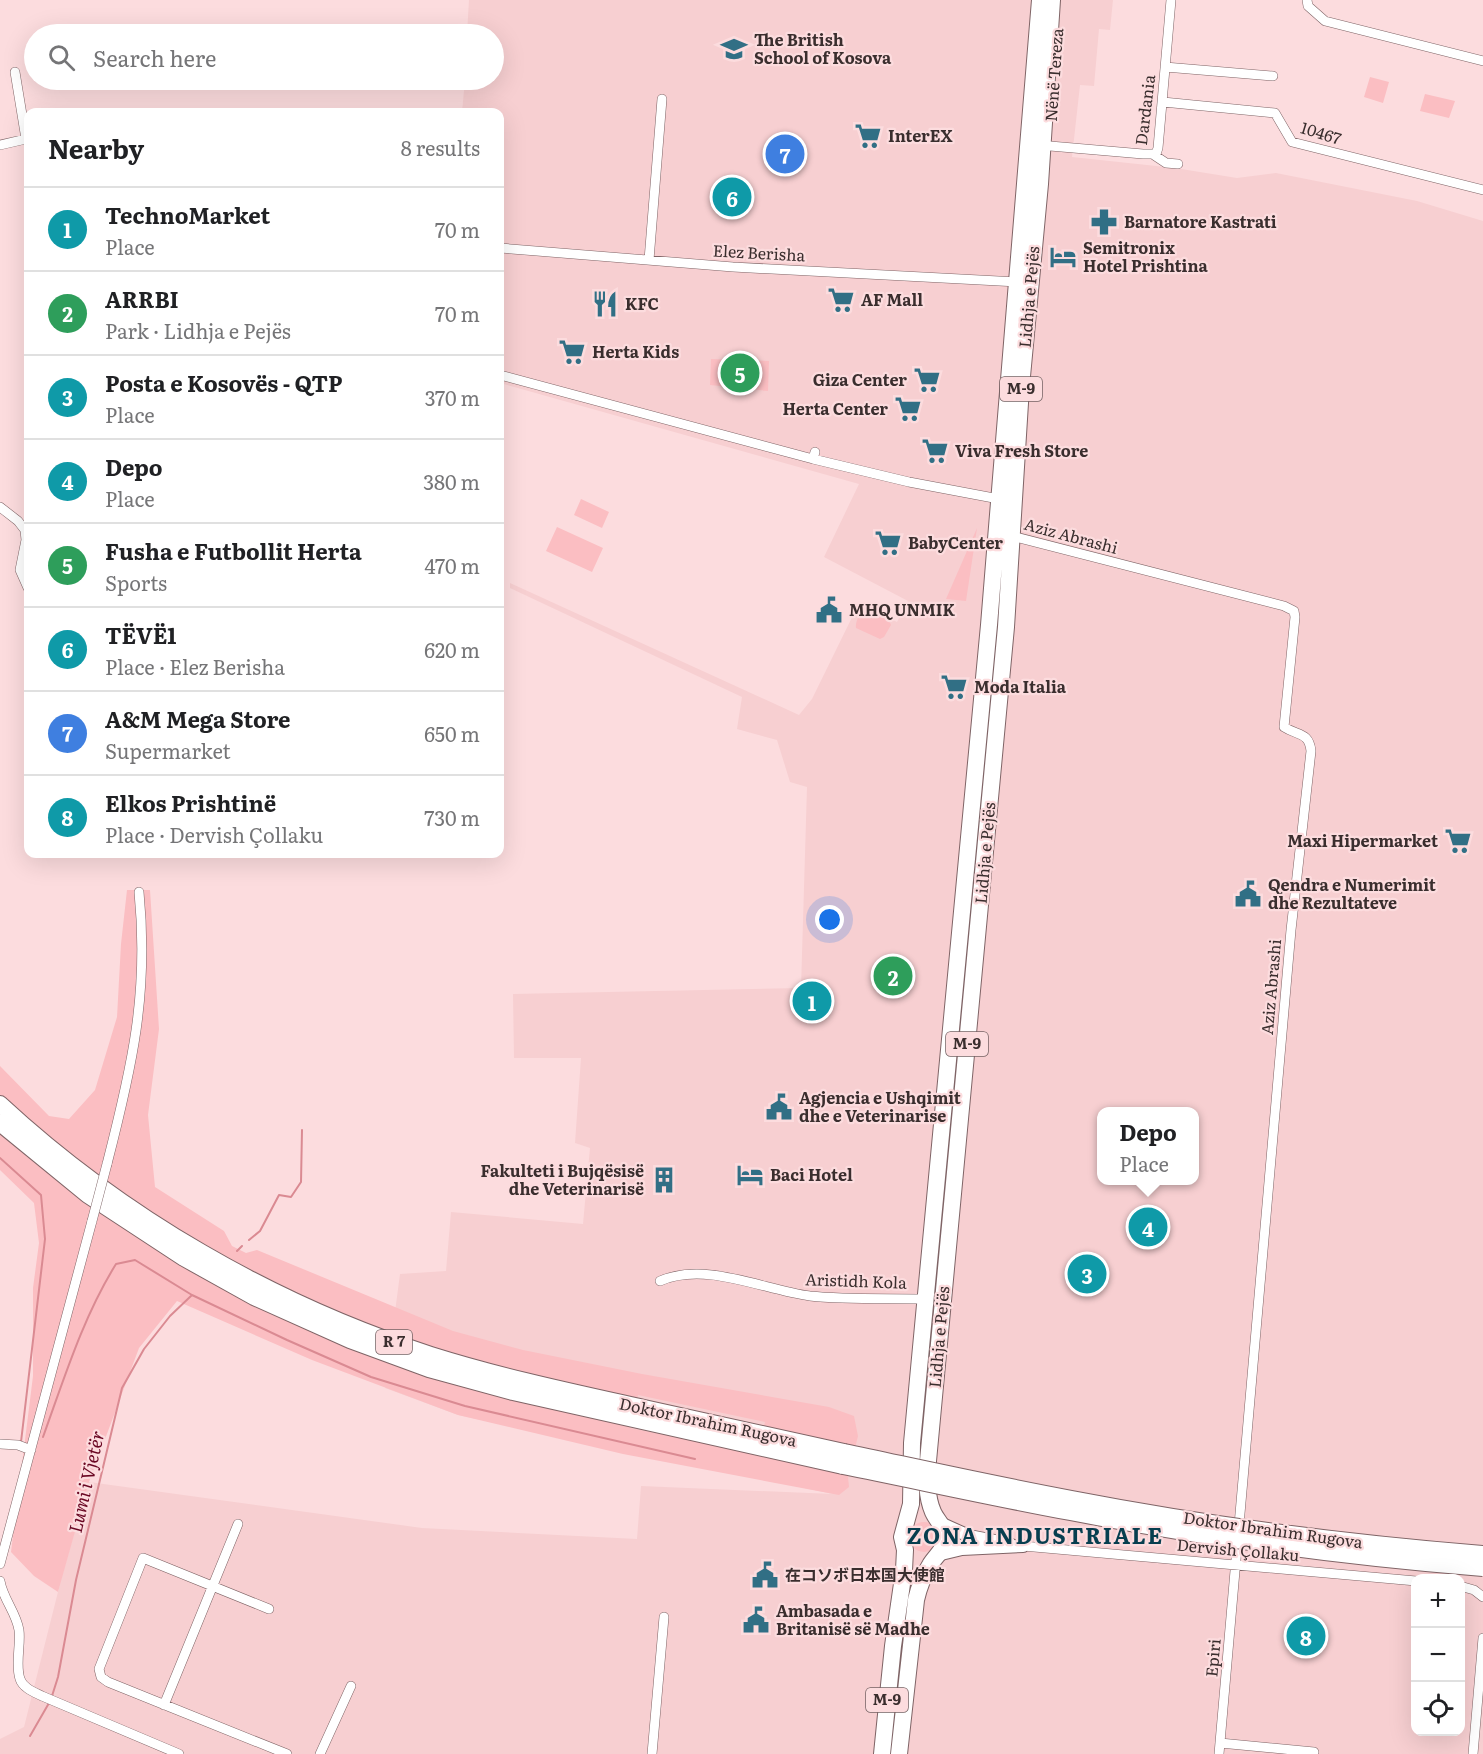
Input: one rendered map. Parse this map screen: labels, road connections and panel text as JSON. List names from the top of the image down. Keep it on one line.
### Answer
{"streets":{"highway":["Nënë Tereza","Lidhja e Pejës","M-9","R 7","Doktor Ibrahim Rugova"],"street":["Dardania","10467","Elez Berisha","Aziz Abrashi","Aristidh Kola","Dervish Çollaku","Epiri"]},"crossings":[["Nënë Tereza","Dardania"],["Nënë Tereza","Lidhja e Pejës"],["Dardania","10467"],["Dardania","Lidhja e Pejës"],["Elez Berisha","Lidhja e Pejës"],["Lidhja e Pejës","Aziz Abrashi"],["Lidhja e Pejës","Aristidh Kola"],["Aziz Abrashi","Dervish Çollaku"],["Aziz Abrashi","Epiri"],["Dervish Çollaku","Epiri"]],"districts":["ZONA INDUSTRIALE"],"water":["Lumi i Vjetër"],"places":{"school or university":["The British School of Kosova"],"supermarket":["InterEX","AF Mall","Herta Kids","Giza Center","Herta Center","Viva Fresh Store","BabyCenter","Moda Italia","Maxi Hipermarket"],"pharmacy":["Barnatore Kastrati"],"hotel":["Semitronix Hotel Prishtina","Baci Hotel"],"restaurant":["KFC"],"public building":["MHQ UNMIK","Qendra e Numerimit dhe Rezultateve","Agjencia e Ushqimit dhe e Veterinarise","在コソボ日本国大使館","Ambasada e Britanisë së Madhe"],"building":["Fakulteti i Bujqësisë dhe Veterinarisë"]},"page":{"search":"Search here","heading":["Nearby","8 results"],"pins":["7","6","5","2","1","4","3","8"],"list":[{"mark":"1","name":"TechnoMarket","note":"Place","value":"70 m"},{"mark":"2","name":"ARRBI","note":"Park · Lidhja e Pejës","value":"70 m"},{"mark":"3","name":"Posta e Kosovës - QTP","note":"Place","value":"370 m"},{"mark":"4","name":"Depo","note":"Place","value":"380 m"},{"mark":"5","name":"Fusha e Futbollit Herta","note":"Sports","value":"470 m"},{"mark":"6","name":"TËVË1","note":"Place · Elez Berisha","value":"620 m"},{"mark":"7","name":"A&M Mega Store","note":"Supermarket","value":"650 m"},{"mark":"8","name":"Elkos Prishtinë","note":"Place · Dervish Çollaku","value":"730 m"}],"popup":["Depo","Place"],"map_buttons":["+","−"]}}
